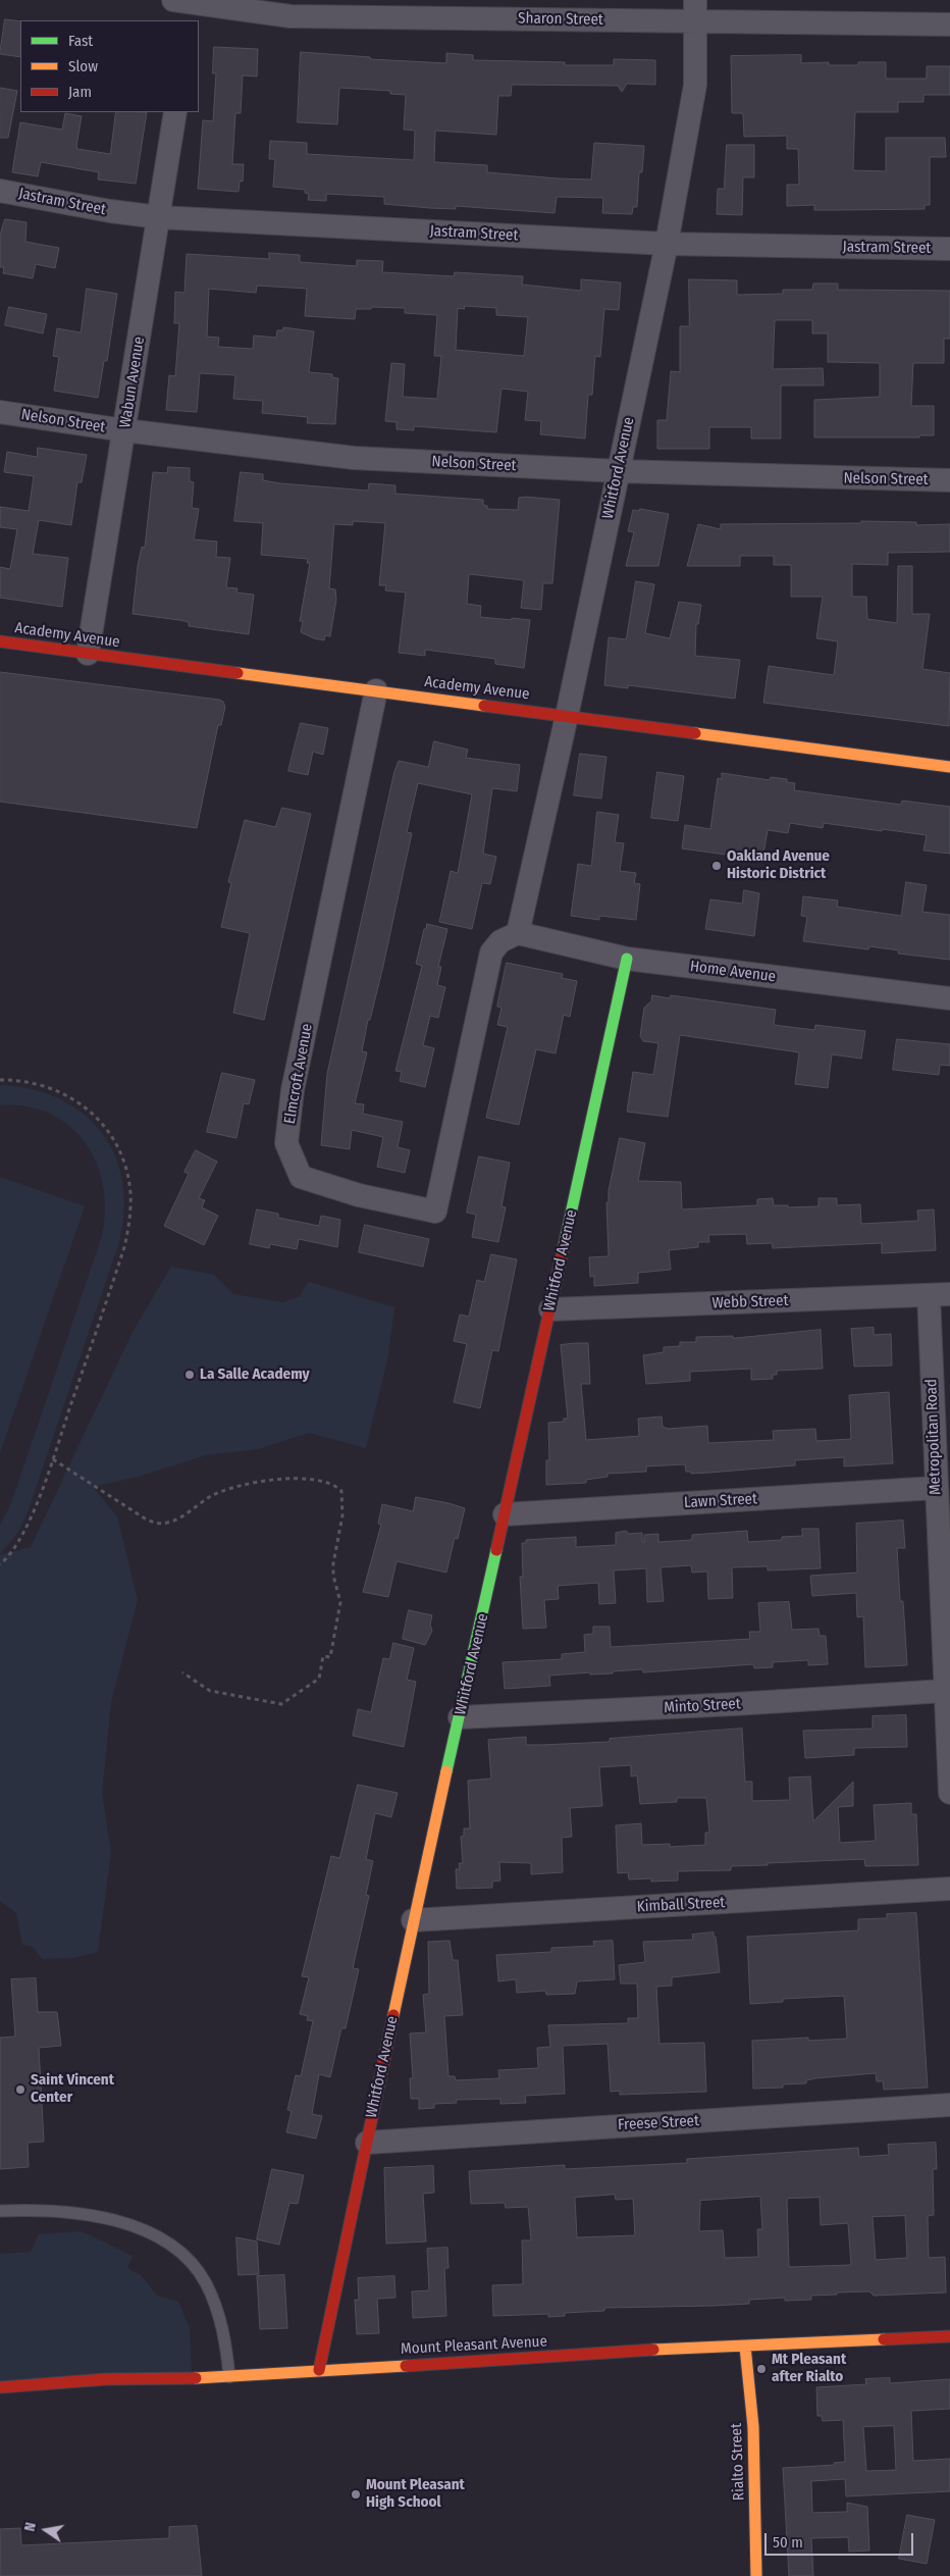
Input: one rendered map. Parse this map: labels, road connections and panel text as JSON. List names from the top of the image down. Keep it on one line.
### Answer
{"streets":{"street":["Sharon Street","Jastram Street","Wabun Avenue","Nelson Street","Whitford Avenue","Academy Avenue","Home Avenue","Elmcroft Avenue","Webb Street","Metropolitan Road","Lawn Street","Minto Street","Kimball Street","Freese Street","Mount Pleasant Avenue","Rialto Street"]},"crossings":[["Sharon Street","Whitford Avenue"],["Jastram Street","Wabun Avenue"],["Jastram Street","Whitford Avenue"],["Wabun Avenue","Nelson Street"],["Wabun Avenue","Academy Avenue"],["Nelson Street","Whitford Avenue"],["Whitford Avenue","Academy Avenue"],["Whitford Avenue","Home Avenue"],["Whitford Avenue","Elmcroft Avenue"],["Whitford Avenue","Webb Street"],["Whitford Avenue","Lawn Street"],["Whitford Avenue","Minto Street"],["Whitford Avenue","Kimball Street"],["Whitford Avenue","Freese Street"],["Whitford Avenue","Mount Pleasant Avenue"],["Academy Avenue","Elmcroft Avenue"],["Home Avenue","Elmcroft Avenue"],["Webb Street","Metropolitan Road"],["Metropolitan Road","Lawn Street"],["Metropolitan Road","Minto Street"],["Mount Pleasant Avenue","Rialto Street"]],"places":["Oakland Avenue Historic District","La Salle Academy","Saint Vincent Center","Mt Pleasant after Rialto","Mount Pleasant High School"],"legend":["Fast","Slow","Jam"],"scale_bar":"50 m","north":"left"}
